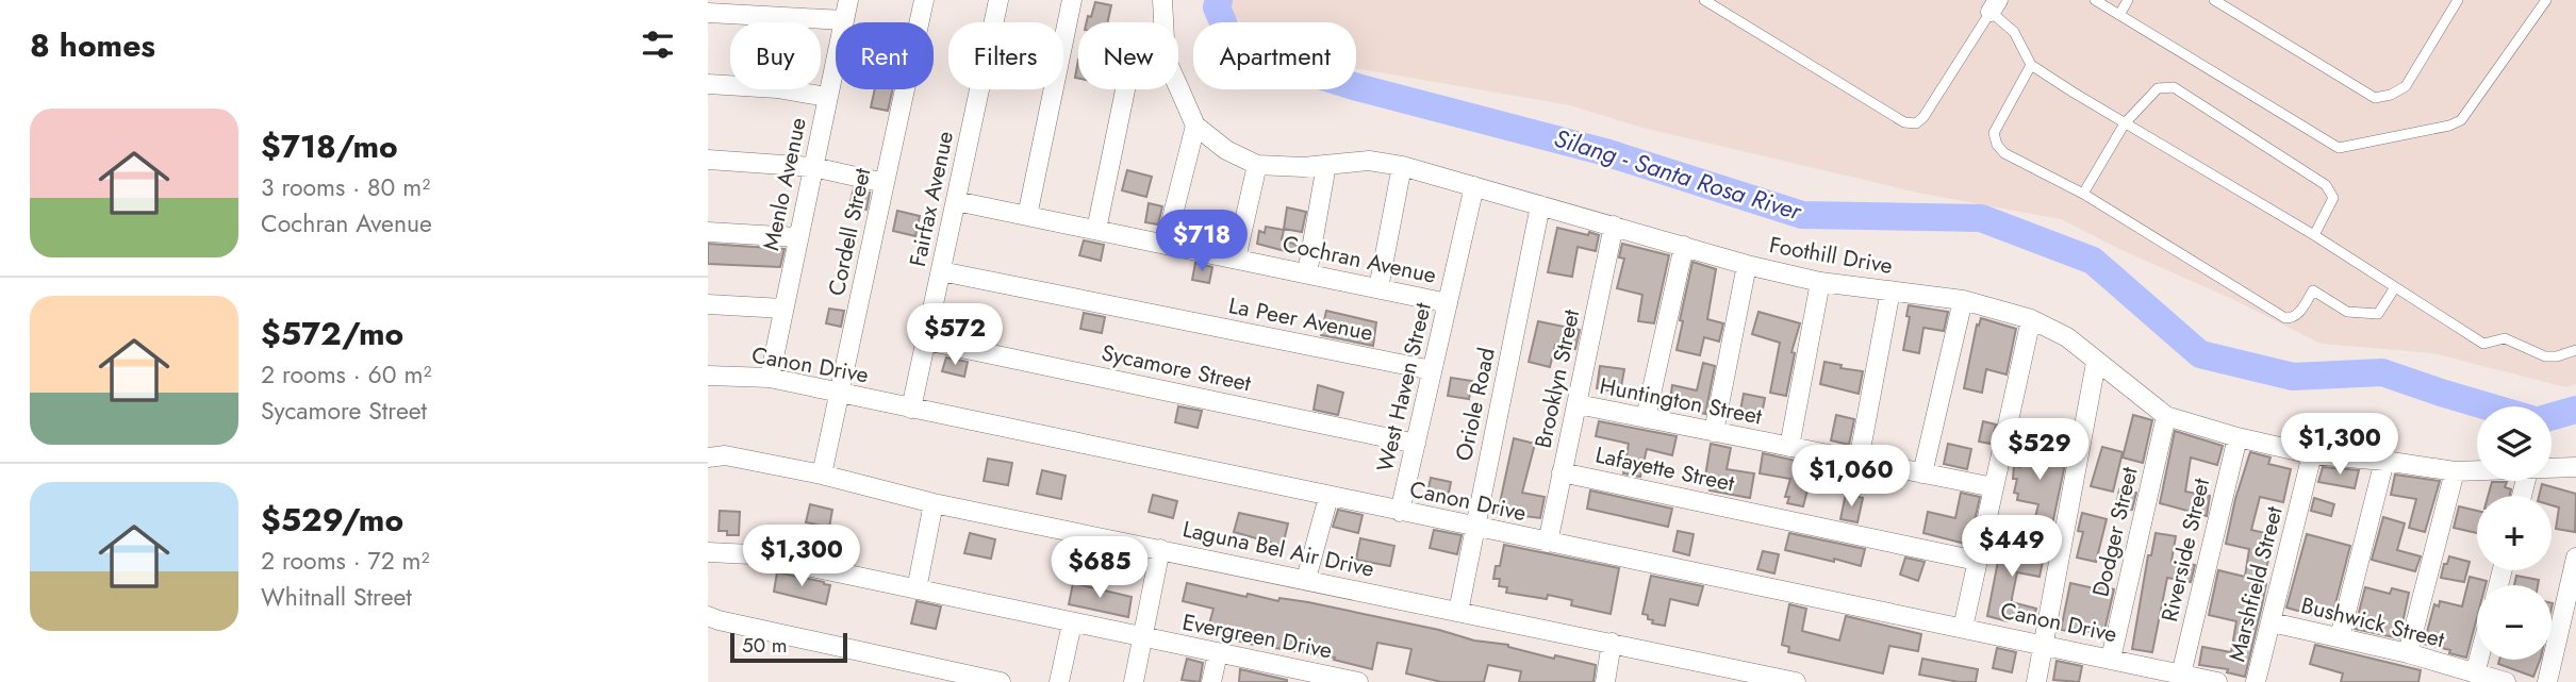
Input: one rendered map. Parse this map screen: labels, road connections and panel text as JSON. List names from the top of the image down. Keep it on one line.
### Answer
{"streets":{"street":["Menlo Avenue","Fairfax Avenue","Cordell Street","Foothill Drive","Cochran Avenue","La Peer Avenue","Canon Drive","Sycamore Street","Brooklyn Street","West Haven Street","Huntington Street","Oriole Road","Lafayette Street","Dodger Street","Laguna Bel Air Drive","Riverside Street","Marshfield Street","Bushwick Street","Evergreen Drive"]},"crossings":[["Menlo Avenue","Canon Drive"],["Fairfax Avenue","Cochran Avenue"],["Fairfax Avenue","La Peer Avenue"],["Fairfax Avenue","Canon Drive"],["Fairfax Avenue","Sycamore Street"],["Cordell Street","Canon Drive"],["Cordell Street","Laguna Bel Air Drive"],["Foothill Drive","Brooklyn Street"],["Foothill Drive","West Haven Street"],["Foothill Drive","Oriole Road"],["Foothill Drive","Dodger Street"],["Foothill Drive","Riverside Street"],["Foothill Drive","Marshfield Street"],["Cochran Avenue","West Haven Street"],["La Peer Avenue","West Haven Street"],["Canon Drive","Brooklyn Street"],["Canon Drive","West Haven Street"],["Canon Drive","Oriole Road"],["Canon Drive","Dodger Street"],["Canon Drive","Riverside Street"],["Sycamore Street","West Haven Street"],["Brooklyn Street","Huntington Street"],["Brooklyn Street","Lafayette Street"],["Oriole Road","Laguna Bel Air Drive"],["Marshfield Street","Bushwick Street"]],"water":["Silang - Santa Rosa River"],"scale_bar":"50 m","page":{"heading":"8 homes","chip":["Buy","Rent","Filters","New","Apartment"],"list":[{"name":"$718/mo","note":"3 rooms · 80 m² · Cochran Avenue"},{"name":"$572/mo","note":"2 rooms · 60 m² · Sycamore Street"},{"name":"$529/mo","note":"2 rooms · 72 m² · Whitnall Street"}],"price":["$718","$572","$1,300","$529","$1,060","$449","$1,300","$685"],"map_buttons":["+","−"],"scale":"50 m"}}
